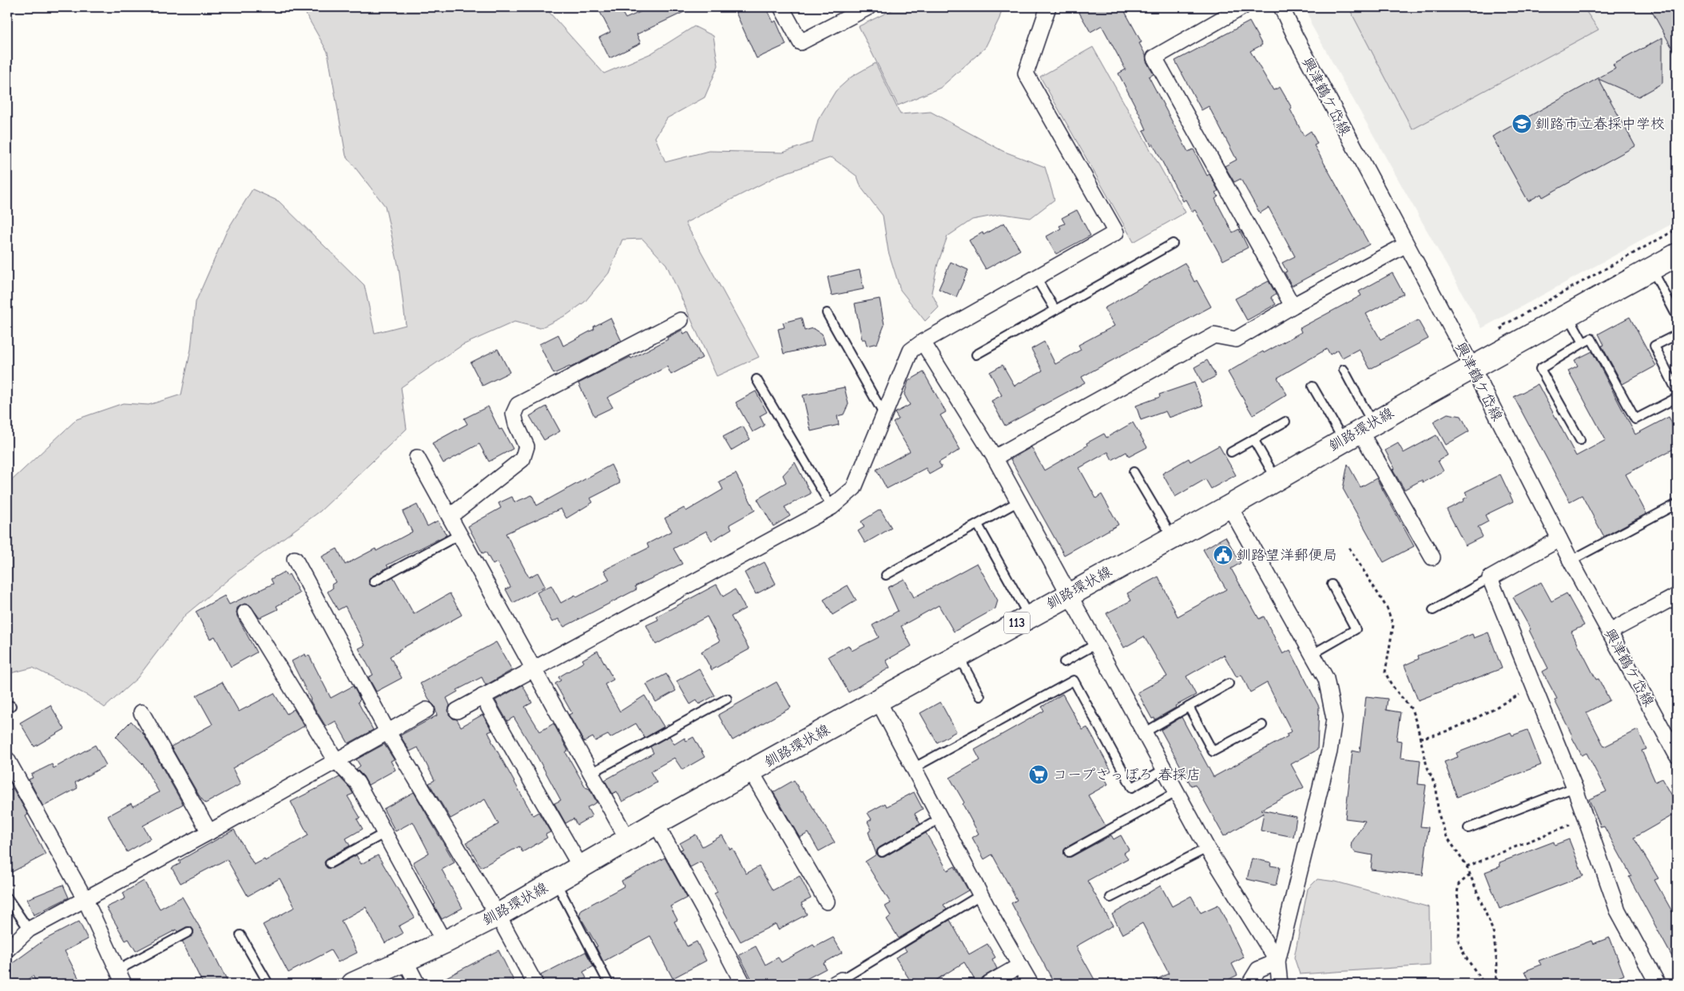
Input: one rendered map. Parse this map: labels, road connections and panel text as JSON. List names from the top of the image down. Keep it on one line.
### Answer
{"streets":{"main road":["釧路環状線","113"],"street":["興津鶴ケ岱線"]},"crossings":[["興津鶴ケ岱線","釧路環状線"]],"places":{"school or university":["釧路市立春採中学校"],"public building":["釧路望洋郵便局"],"supermarket":["コープさっぽろ 春採店"]}}
